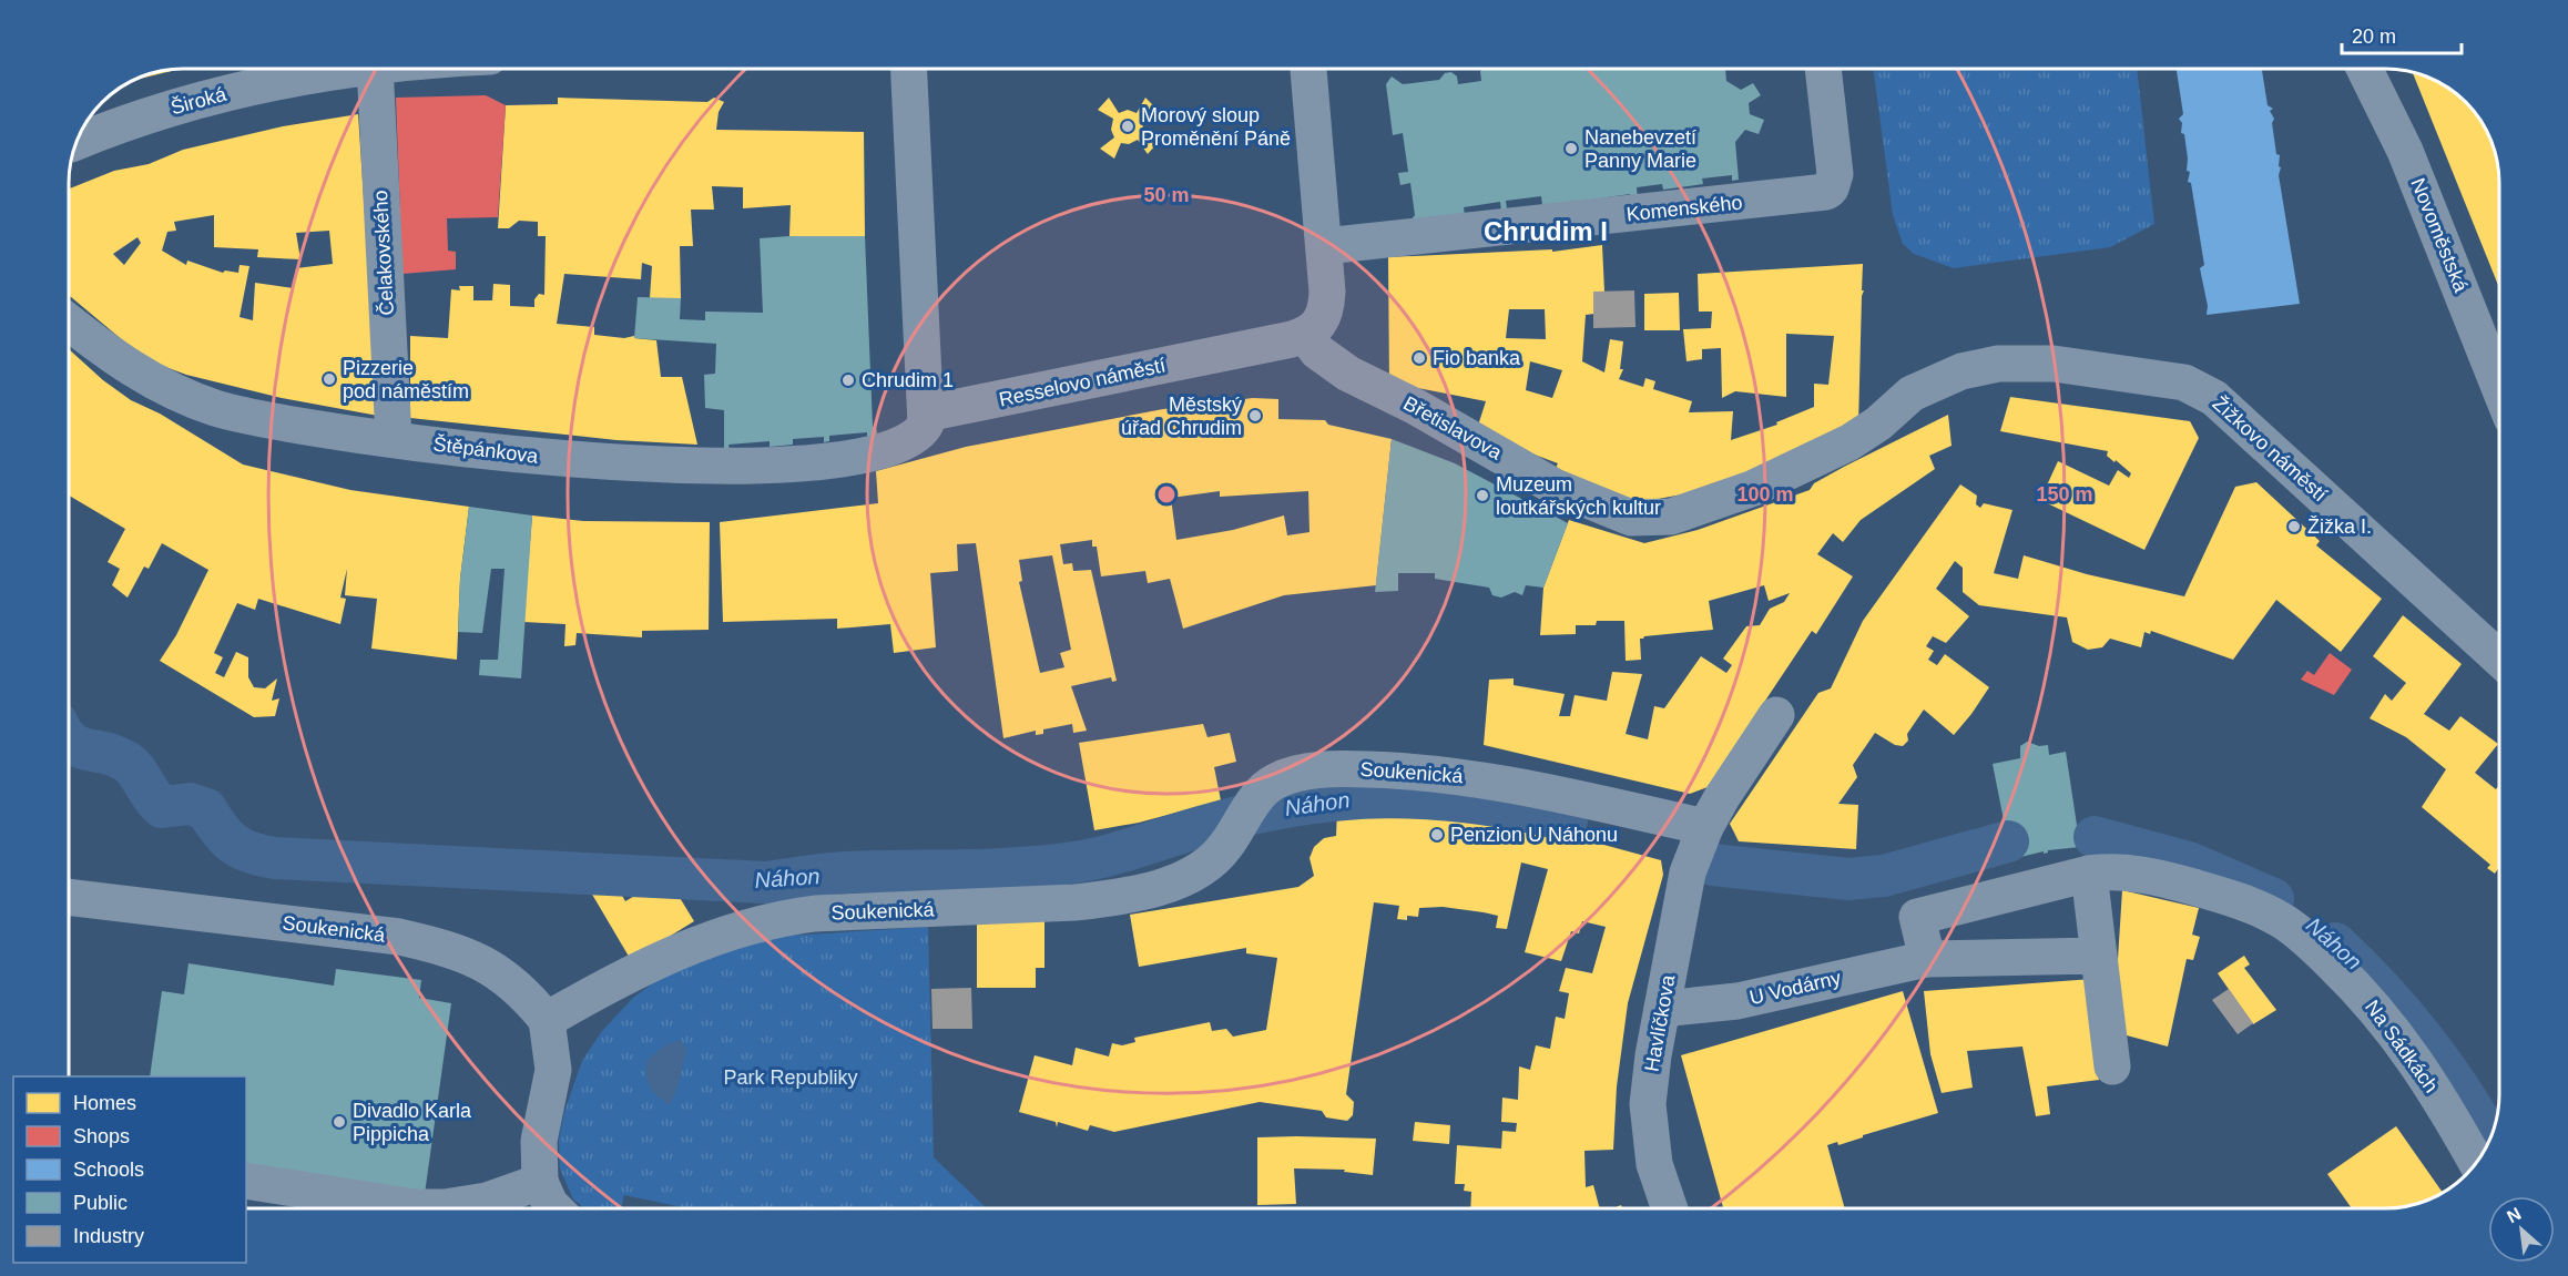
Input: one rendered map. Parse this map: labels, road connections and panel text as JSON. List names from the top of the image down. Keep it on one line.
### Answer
{"streets":{"street":["Široká","Komenského","Novoměstská","Čelakovského","Resselovo náměstí","Břetislavova","Žižkovo náměstí","Štěpánkova","Soukenická","U Vodárny","Havlíčkova","Na Sádkách"]},"crossings":[["Čelakovského","Štěpánkova"],["Resselovo náměstí","Břetislavova"],["Resselovo náměstí","Štěpánkova"],["Břetislavova","Žižkovo náměstí"],["Soukenická","Havlíčkova"],["U Vodárny","Havlíčkova"]],"districts":["Chrudim I"],"water":["Náhon"],"parks":["Park Republiky"],"places":["Morový sloup Proměnění Páně","Nanebevzetí Panny Marie","Fio banka","Pizzerie pod náměstím","Chrudim 1","Městský úřad Chrudim","Muzeum loutkářských kultur","Žižka I.","Penzion U Náhonu","Divadlo Karla Pippicha"],"legend":["Homes","Shops","Schools","Public","Industry"],"scale_bar":"20 m","north":"top left","rings":["50 m","100 m","150 m"]}
